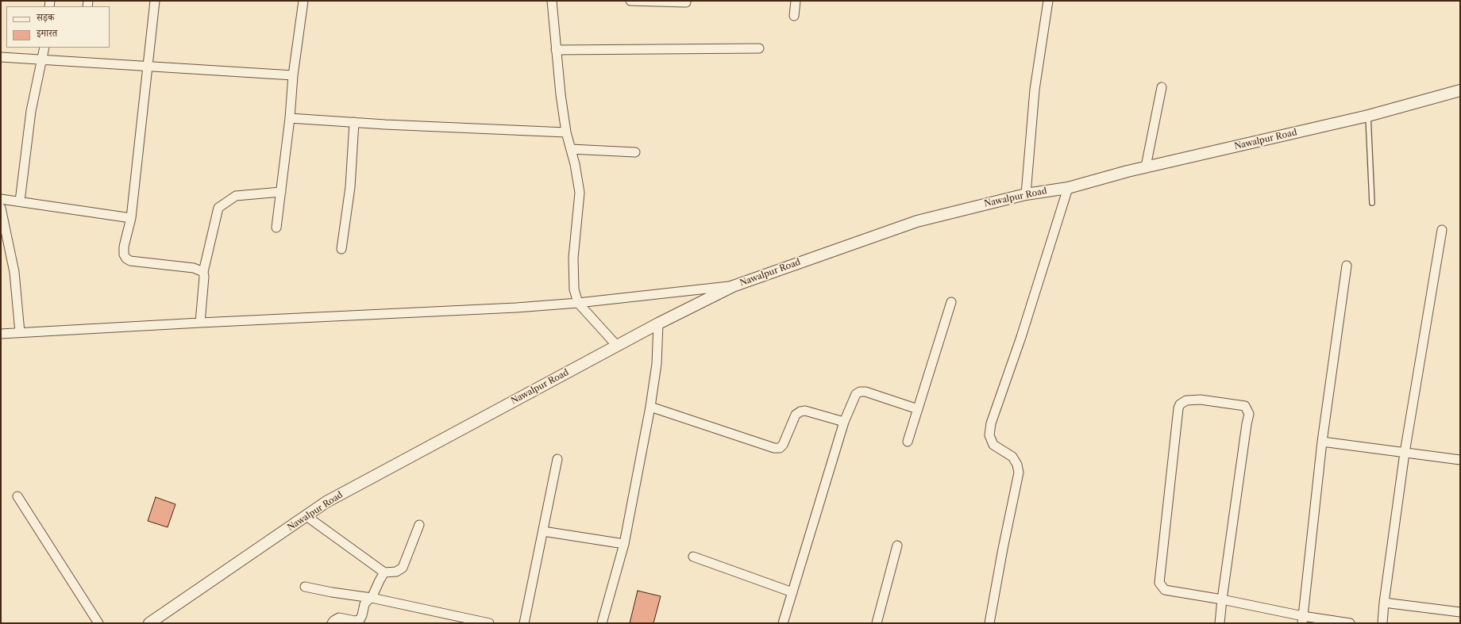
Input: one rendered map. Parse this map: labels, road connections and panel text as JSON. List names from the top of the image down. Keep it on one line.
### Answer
{"streets":{"street":["Nawalpur Road"]},"legend":["सड़क","इमारत"]}
